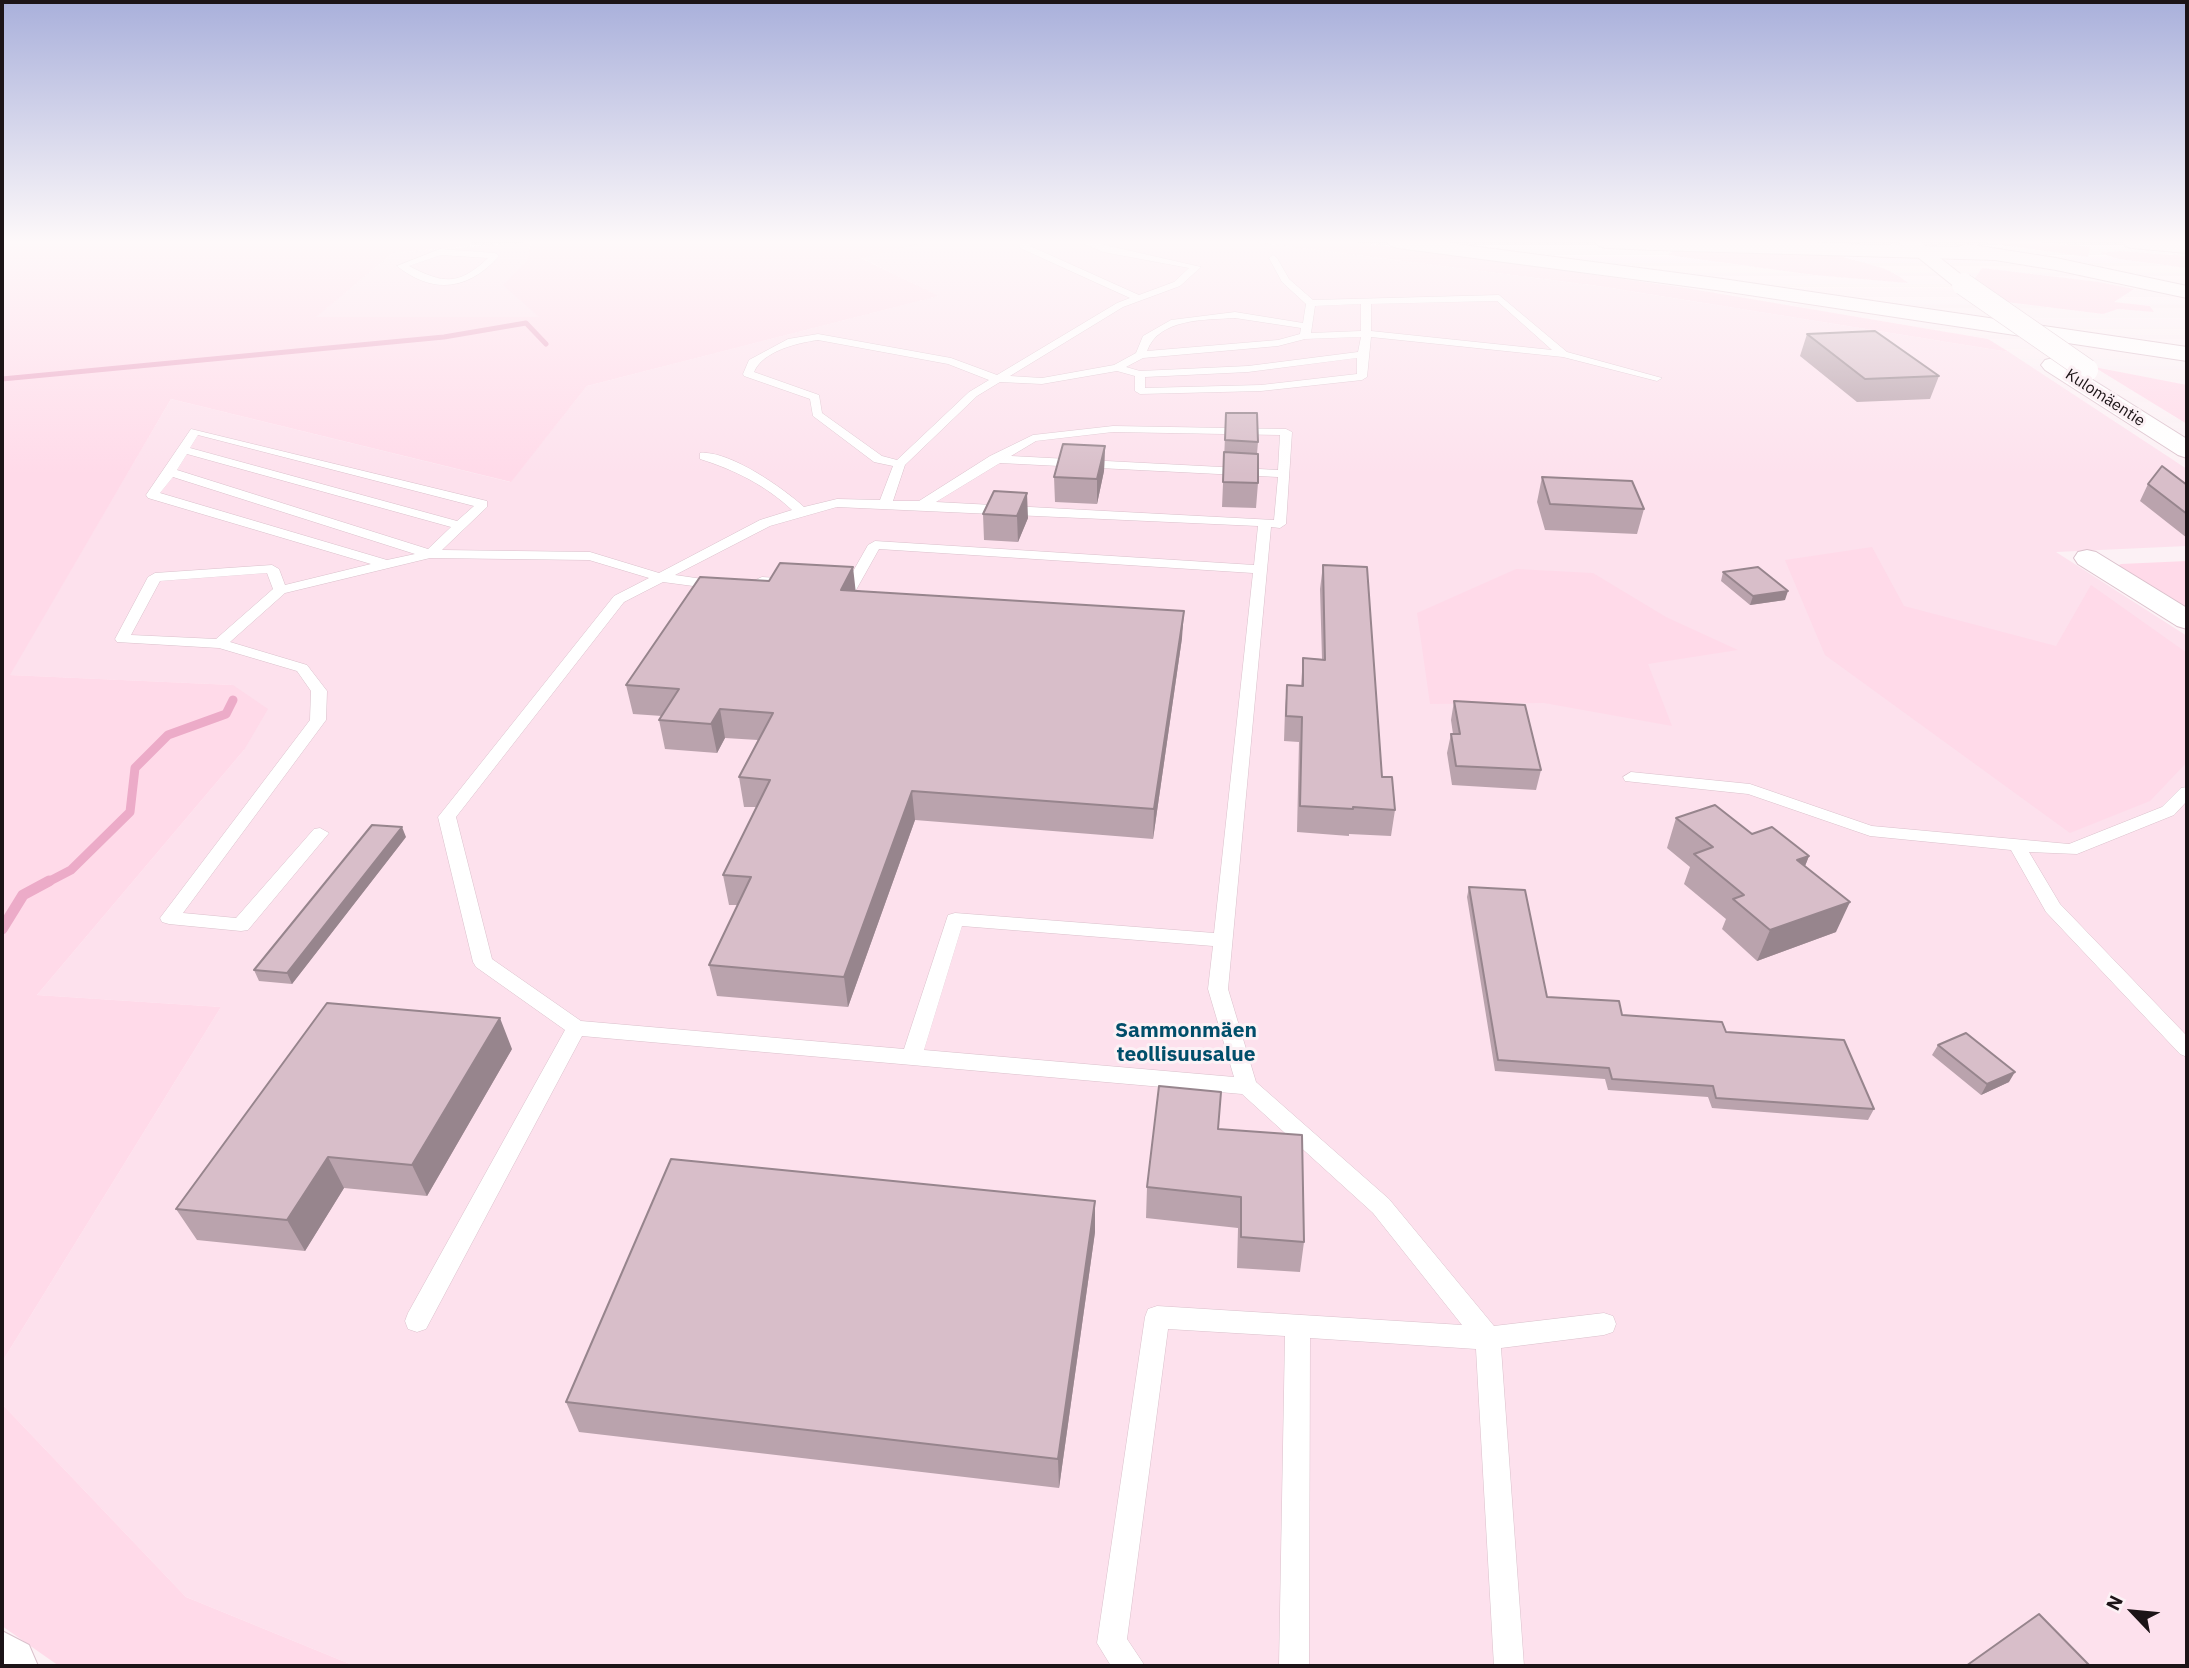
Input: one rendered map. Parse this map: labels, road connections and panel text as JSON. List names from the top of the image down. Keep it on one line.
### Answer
{"streets":{"main road":["Kulomäentie"]},"districts":["Sammonmäen teollisuusalue"],"north":"top left"}
